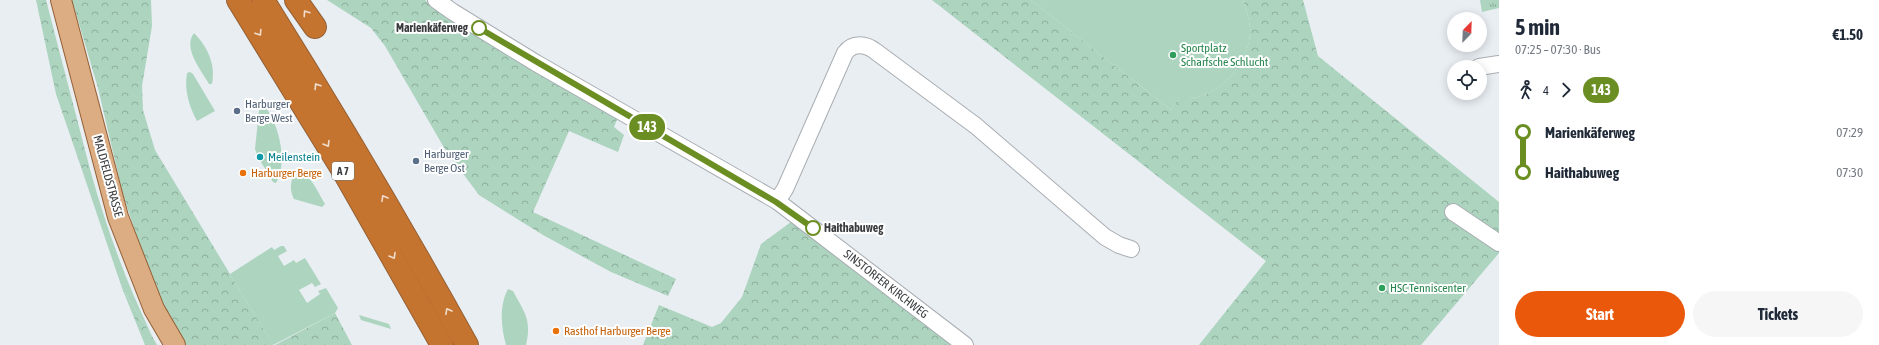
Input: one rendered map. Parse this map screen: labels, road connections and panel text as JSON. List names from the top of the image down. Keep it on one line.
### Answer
{"streets":{"highway":["A 7"],"main road":["MALDFELDSTRASSE"],"street":["SINSTORFER KIRCHWEG"]},"places":["Marienkäferweg","Sportplatz Scharfsche Schlucht","Harburger Berge West","Meilenstein","Harburger Berge Ost","Harburger Berge","Haithabuweg","HSC Tenniscenter","Rasthof Harburger Berge"],"lines":["bus line 143"],"north":"top right","page":{"on_map":"143","heading":["5 min","07:25 – 07:30 · Bus","€1.50"],"legs":["4","143"],"list":[{"name":"Marienkäferweg","value":"07:29"},{"name":"Haithabuweg","value":"07:30"}],"buttons":["Start","Tickets"]}}
